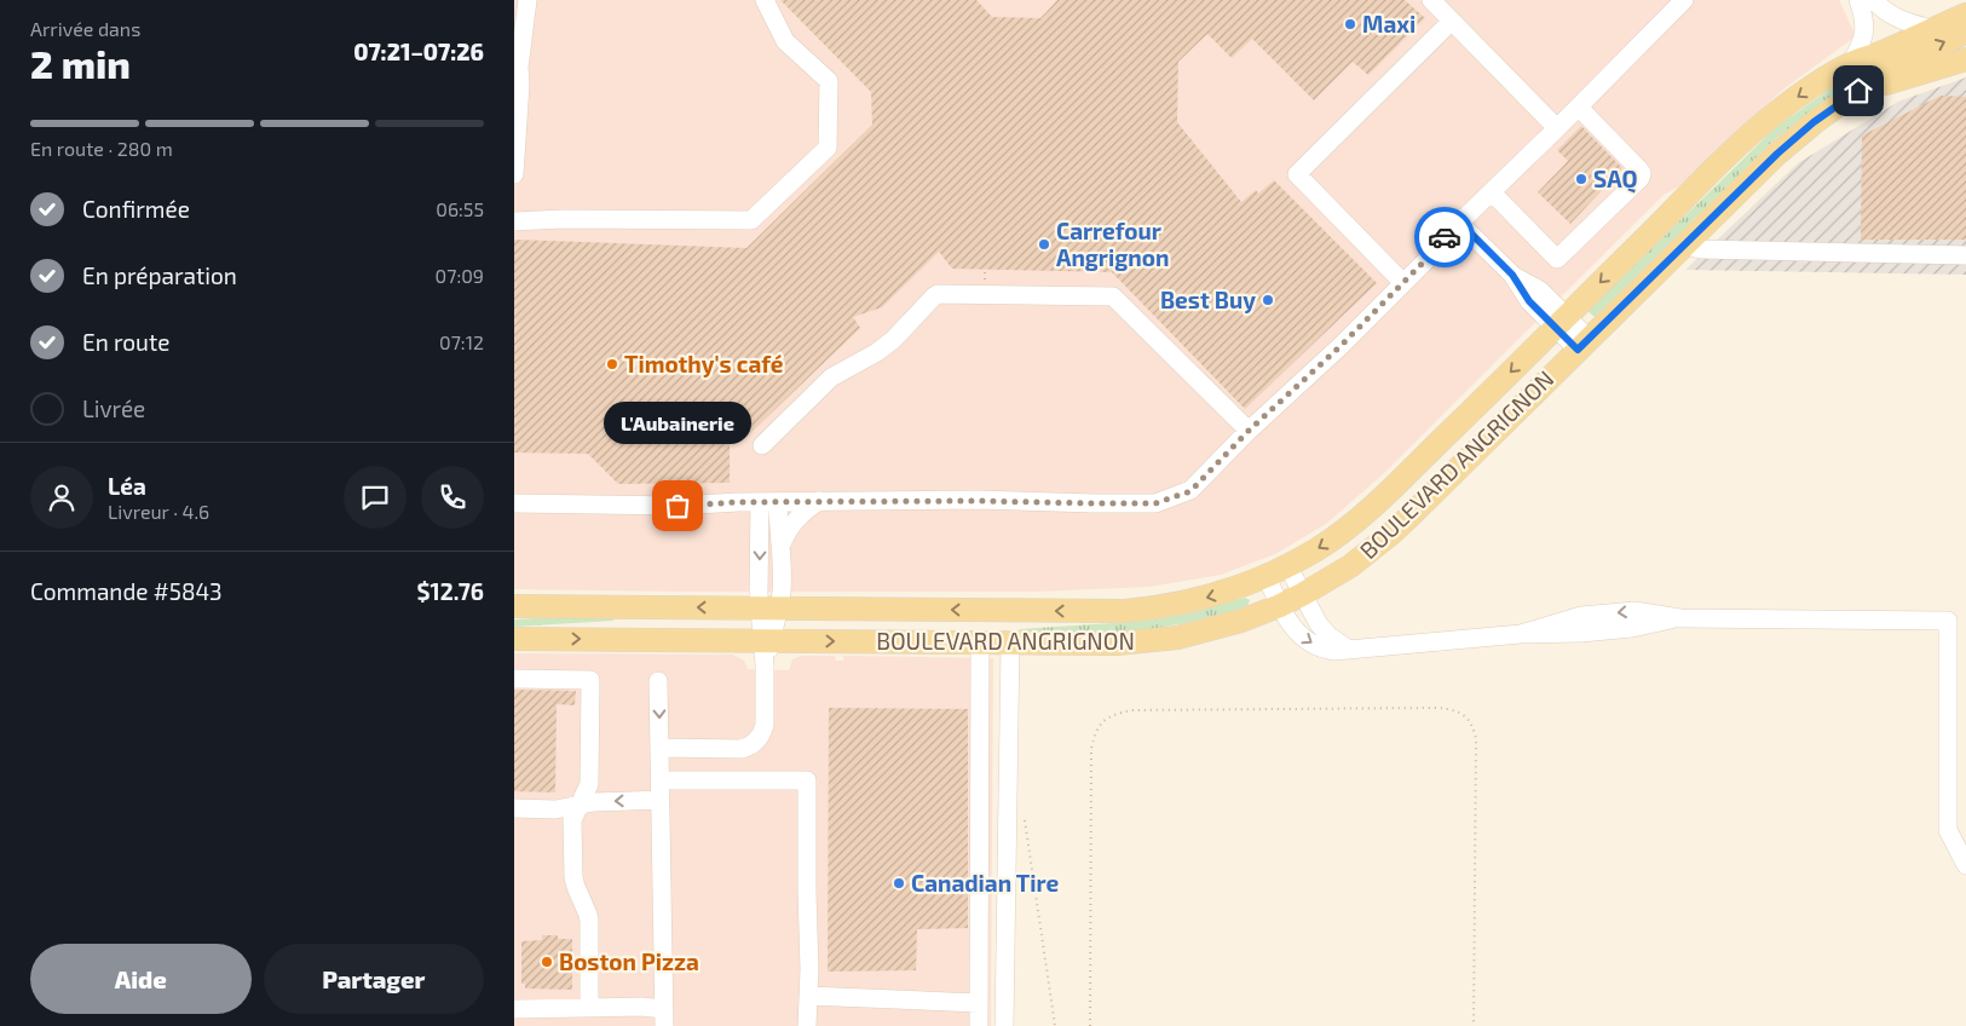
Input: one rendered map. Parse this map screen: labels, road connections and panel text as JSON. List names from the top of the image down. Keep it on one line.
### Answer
{"streets":{"main road":["BOULEVARD ANGRIGNON"]},"places":["Maxi","SAQ","Carrefour Angrignon","Best Buy","Timothy's café","L'Aubainerie","Canadian Tire","Boston Pizza"],"page":{"heading":["2 min","Arrivée dans","07:21–07:26"],"panel":["Léa","Livreur · 4.6","Commande #5843","$12.76"],"bar":"En route · 280 m","list":[["Confirmée","06:55"],["En préparation","07:09"],["En route","07:12"],"Livrée"],"bubble":"L'Aubainerie","buttons":["Aide","Partager"]}}
